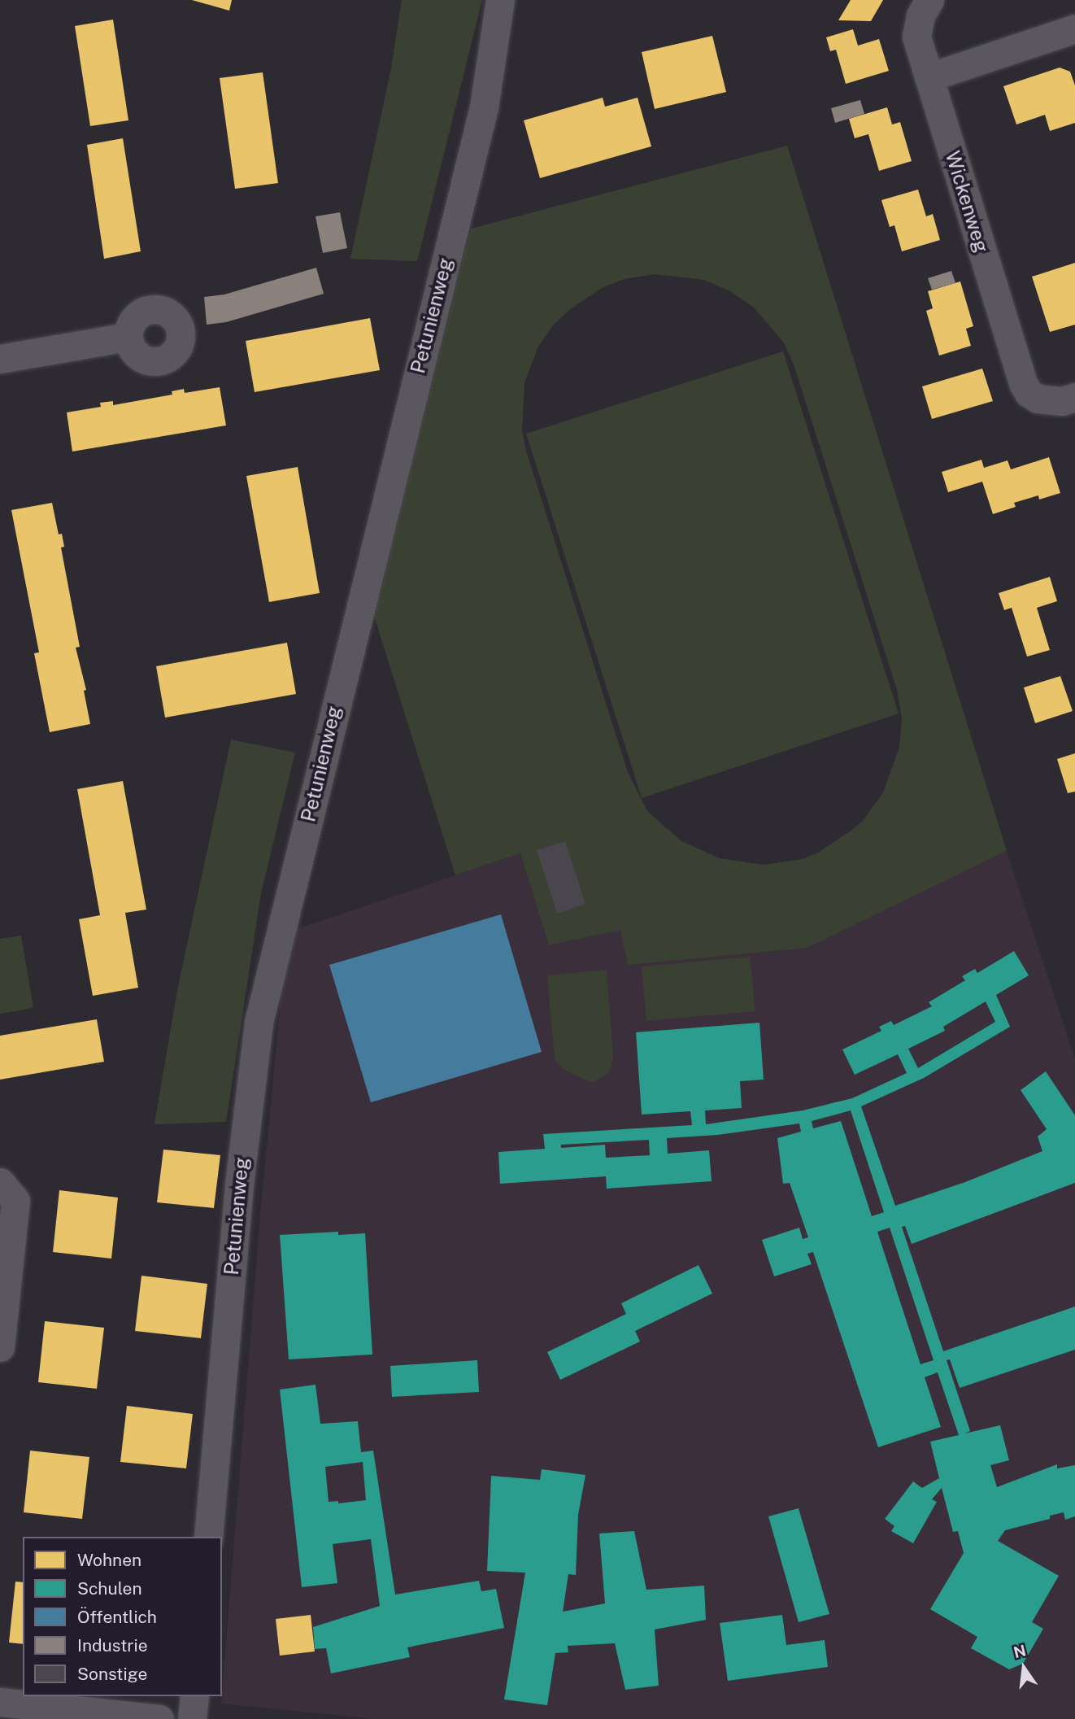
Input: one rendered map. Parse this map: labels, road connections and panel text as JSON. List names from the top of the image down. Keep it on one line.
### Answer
{"streets":{"street":["Wickenweg","Petunienweg"]},"legend":["Wohnen","Schulen","Öffentlich","Industrie","Sonstige"],"north":"top"}
